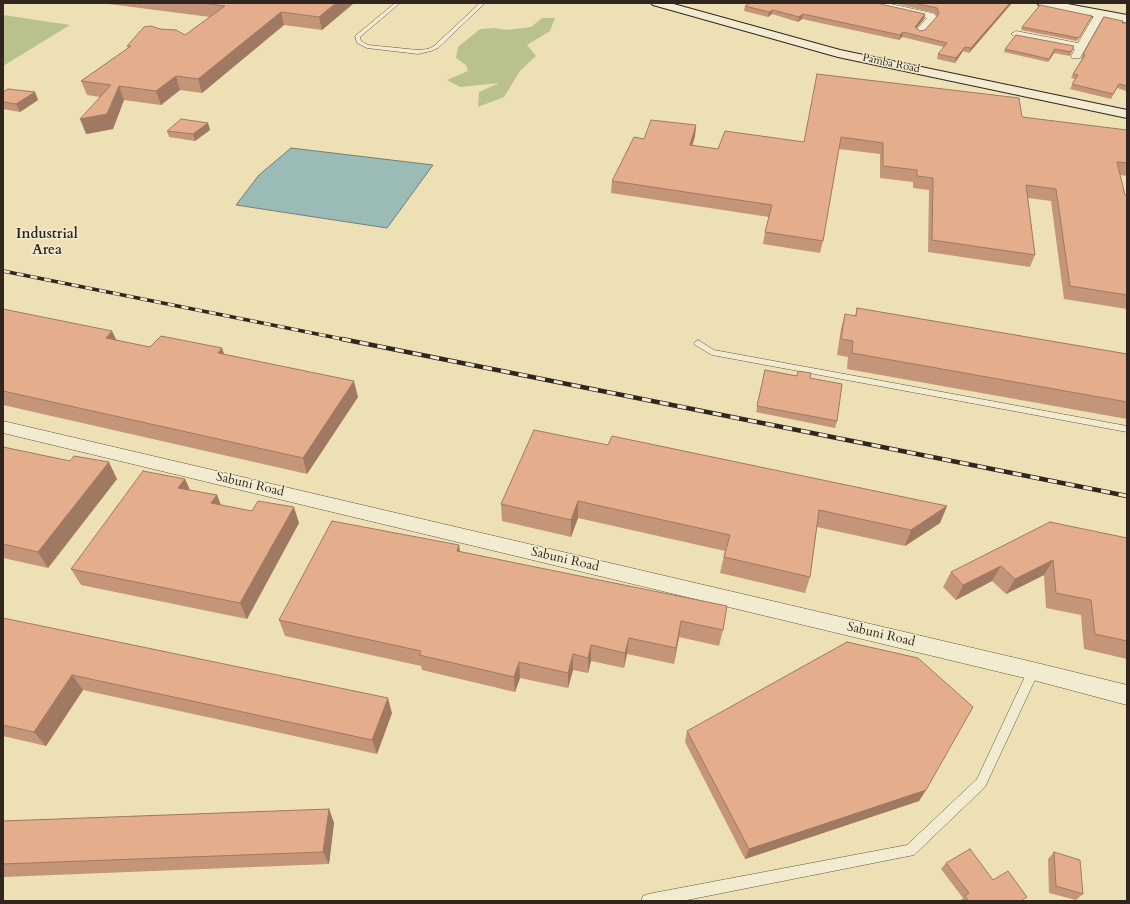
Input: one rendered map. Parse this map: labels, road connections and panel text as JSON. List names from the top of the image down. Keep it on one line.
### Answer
{"streets":{"main road":["Pamba Road"],"street":["Sabuni Road"]},"districts":["Industrial Area"]}
